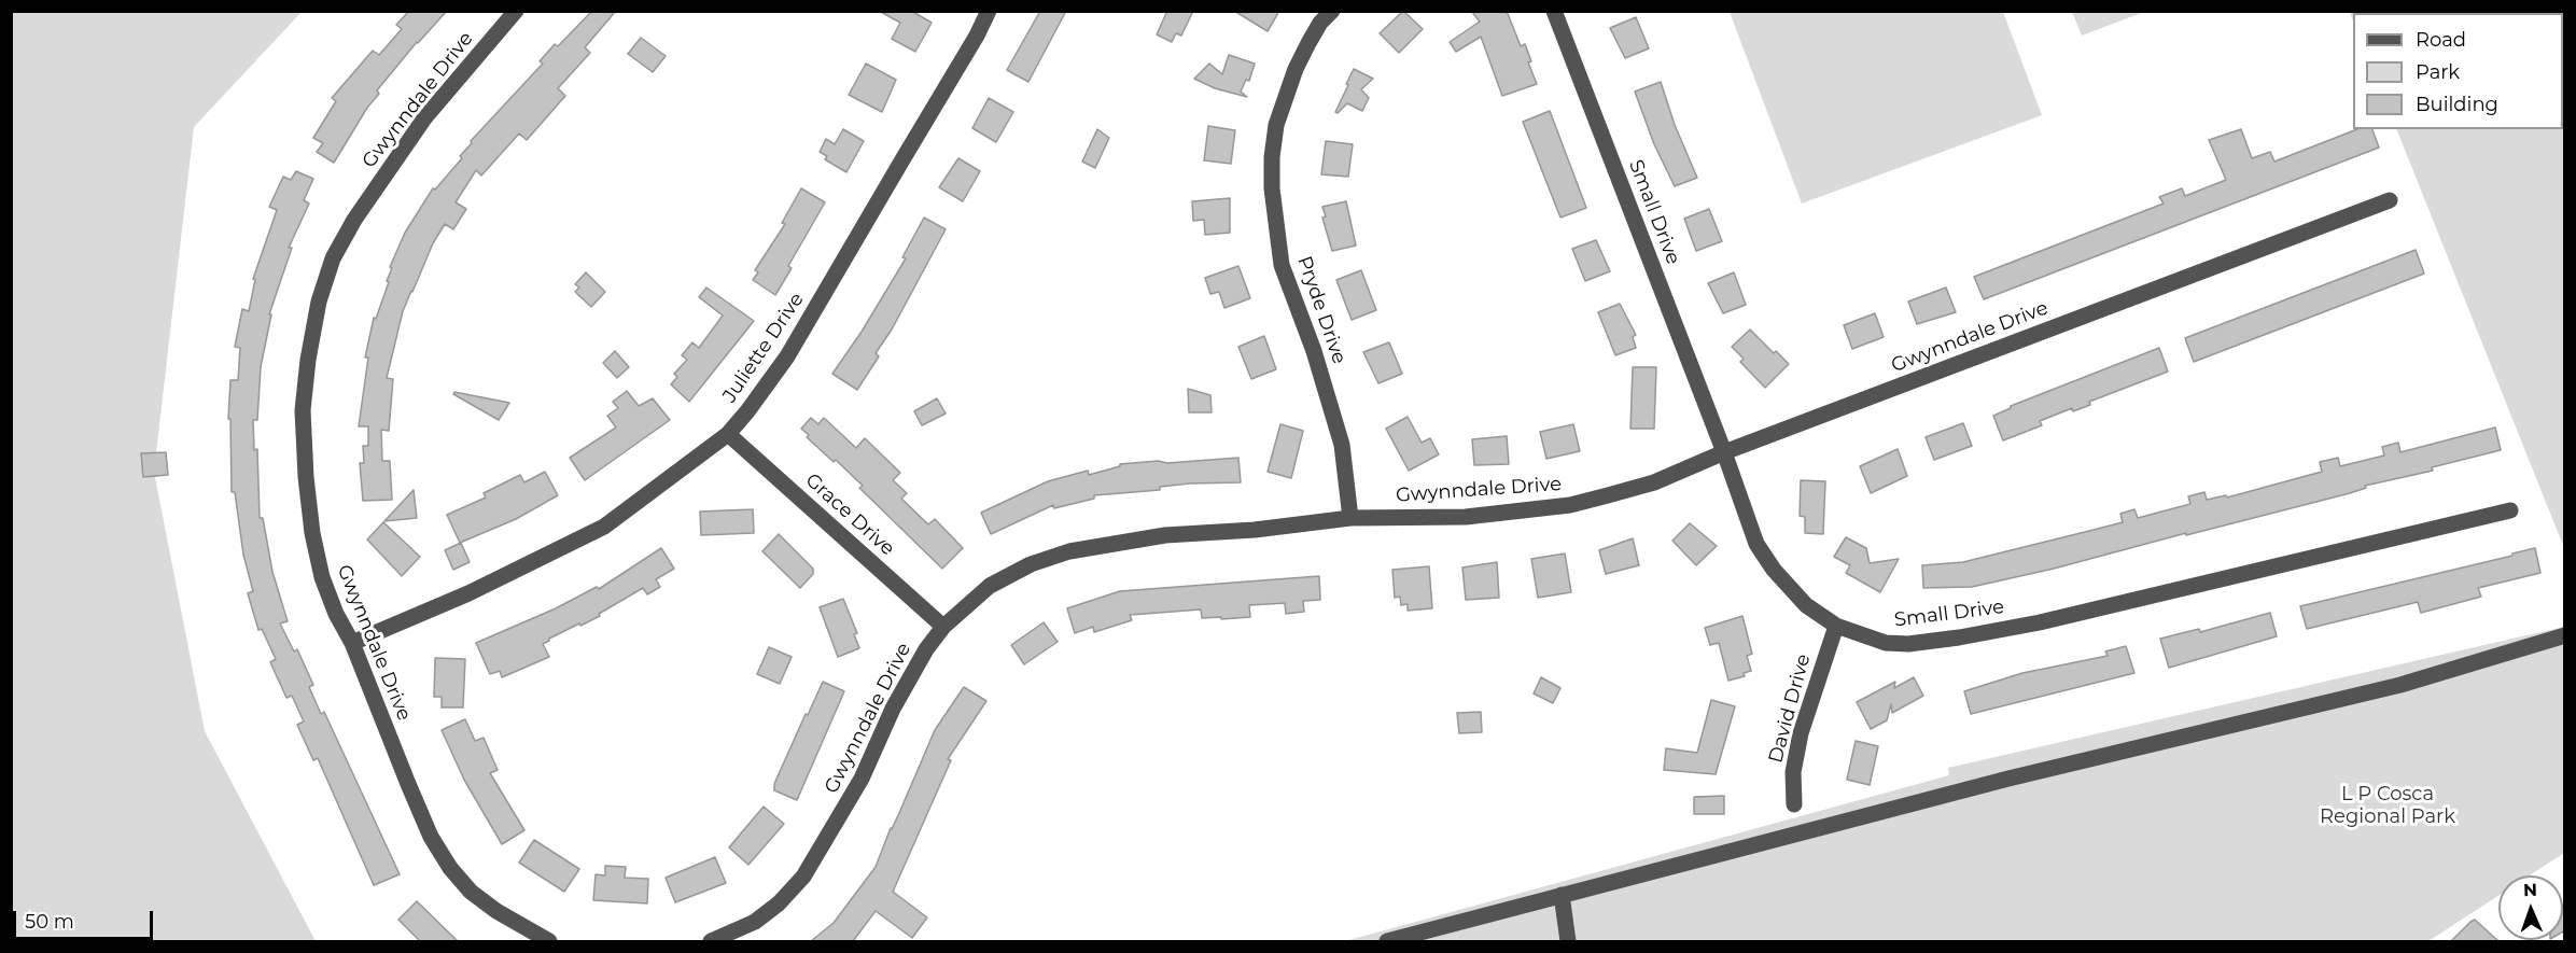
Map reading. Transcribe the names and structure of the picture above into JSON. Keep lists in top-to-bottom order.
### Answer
{
  "streets": {
    "street": [
      "Gwynndale Drive",
      "Small Drive",
      "Pryde Drive",
      "Juliette Drive",
      "Grace Drive",
      "David Drive"
    ]
  },
  "crossings": [
    ["Gwynndale Drive", "Small Drive"],
    ["Gwynndale Drive", "Pryde Drive"],
    ["Gwynndale Drive", "Juliette Drive"],
    ["Gwynndale Drive", "Grace Drive"],
    ["Small Drive", "David Drive"],
    ["Juliette Drive", "Grace Drive"]
  ],
  "parks": ["L P Cosca Regional Park"],
  "legend": ["Road", "Park", "Building"],
  "scale_bar": "50 m",
  "north": "top"
}
